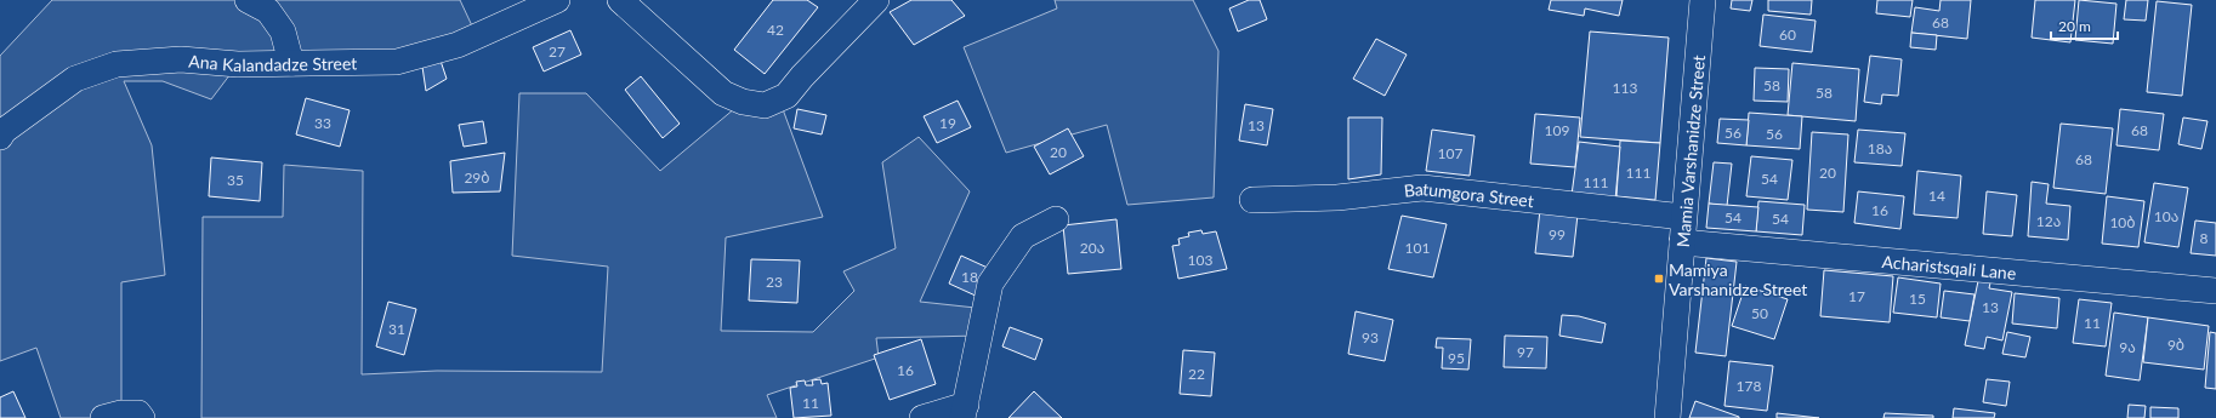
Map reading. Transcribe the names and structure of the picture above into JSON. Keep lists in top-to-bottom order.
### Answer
{
  "streets": {
    "street": [
      "Ana Kalandadze Street",
      "Mamia Varshanidze Street",
      "Batumgora Street",
      "Acharistsqali Lane"
    ]
  },
  "crossings": [
    ["Mamia Varshanidze Street", "Batumgora Street"],
    ["Mamia Varshanidze Street", "Acharistsqali Lane"]
  ],
  "places": {
    "transit": ["Mamiya Varshanidze Street"]
  },
  "house_numbers": [
    "68",
    "42",
    "60",
    "27",
    "58",
    "113",
    "58",
    "33",
    "19",
    "13",
    "109",
    "68",
    "56",
    "56",
    "18ა",
    "20",
    "107",
    "68",
    "111",
    "20",
    "29ბ",
    "54",
    "35",
    "111",
    "14",
    "16",
    "10ა",
    "54",
    "54",
    "12ა",
    "10ბ",
    "99",
    "8",
    "20ა",
    "101",
    "103",
    "18",
    "23",
    "17",
    "15",
    "13",
    "50",
    "11",
    "31",
    "93",
    "9ბ",
    "9ა",
    "97",
    "95",
    "16",
    "22",
    "178",
    "11"
  ],
  "scale_bar": "20 m"
}
